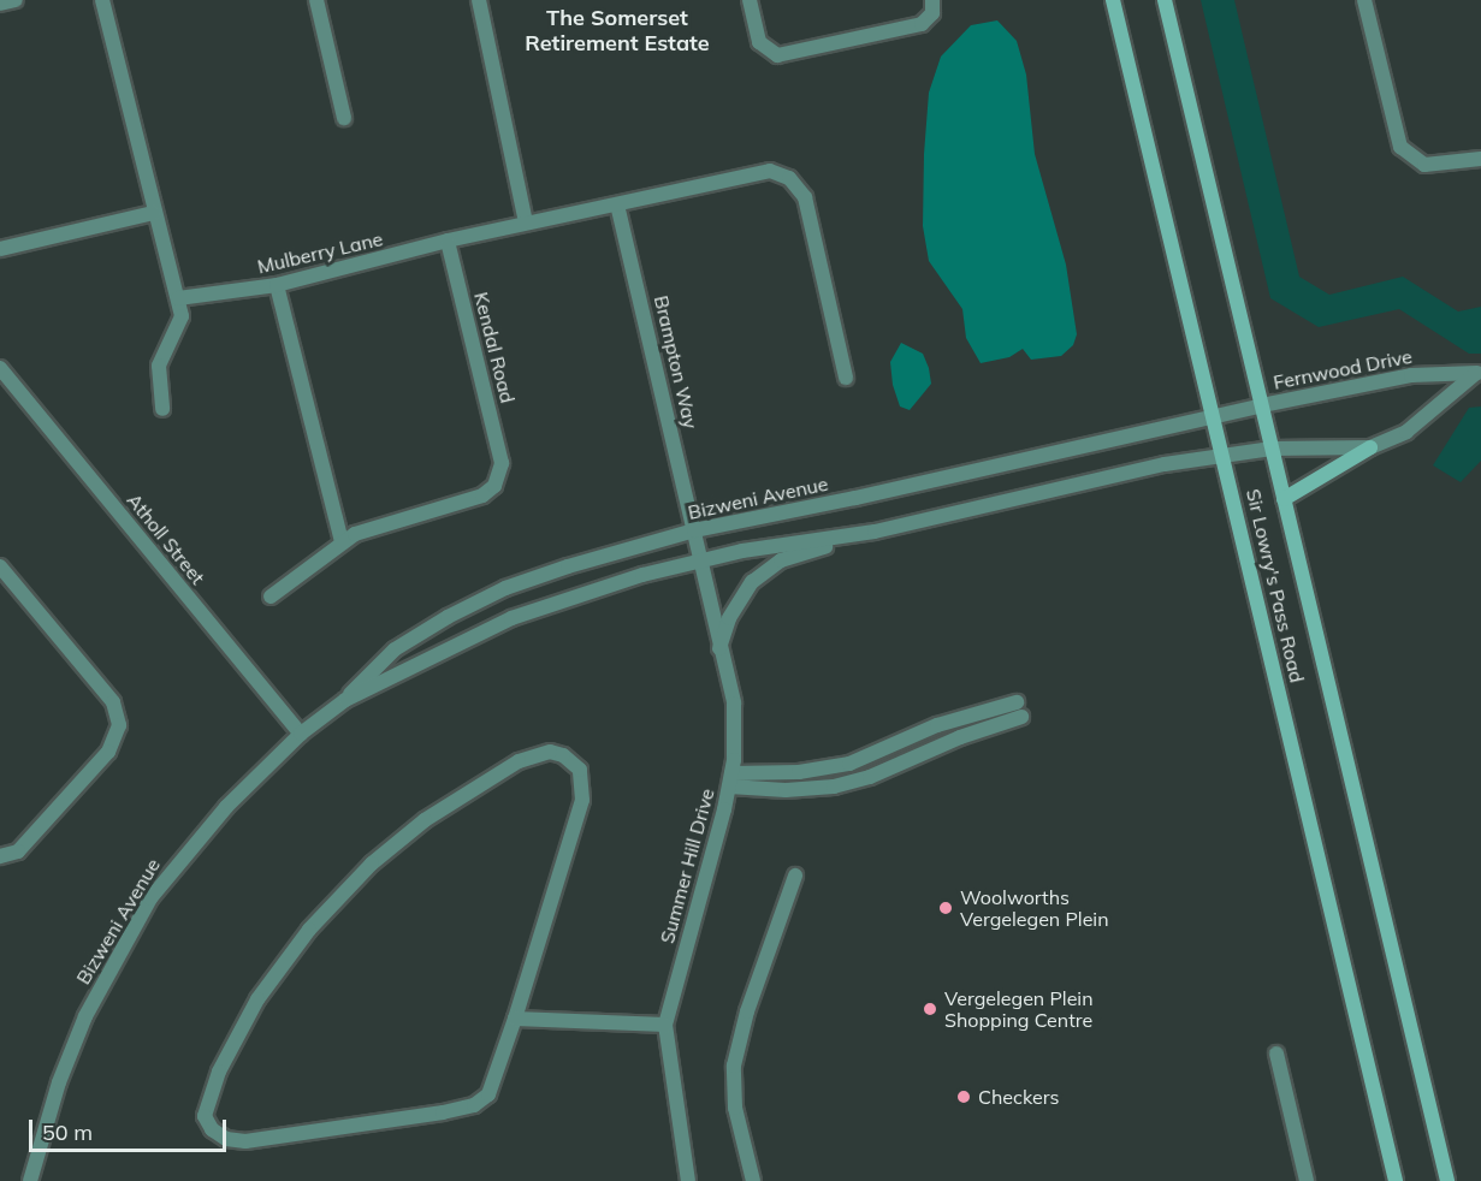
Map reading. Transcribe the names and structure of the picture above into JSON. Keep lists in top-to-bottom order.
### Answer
{
  "streets": {
    "main road": ["Sir Lowry's Pass Road"],
    "street": [
      "Mulberry Lane",
      "Kendal Road",
      "Brampton Way",
      "Fernwood Drive",
      "Bizweni Avenue",
      "Atholl Street",
      "Summer Hill Drive"
    ]
  },
  "crossings": [
    ["Mulberry Lane", "Kendal Road"],
    ["Mulberry Lane", "Brampton Way"],
    ["Brampton Way", "Bizweni Avenue"],
    ["Brampton Way", "Summer Hill Drive"],
    ["Fernwood Drive", "Bizweni Avenue"],
    ["Fernwood Drive", "Sir Lowry's Pass Road"],
    ["Bizweni Avenue", "Atholl Street"],
    ["Bizweni Avenue", "Sir Lowry's Pass Road"],
    ["Bizweni Avenue", "Summer Hill Drive"]
  ],
  "districts": ["The Somerset Retirement Estate"],
  "places": ["Woolworths Vergelegen Plein", "Vergelegen Plein Shopping Centre", "Checkers"],
  "scale_bar": "50 m"
}
